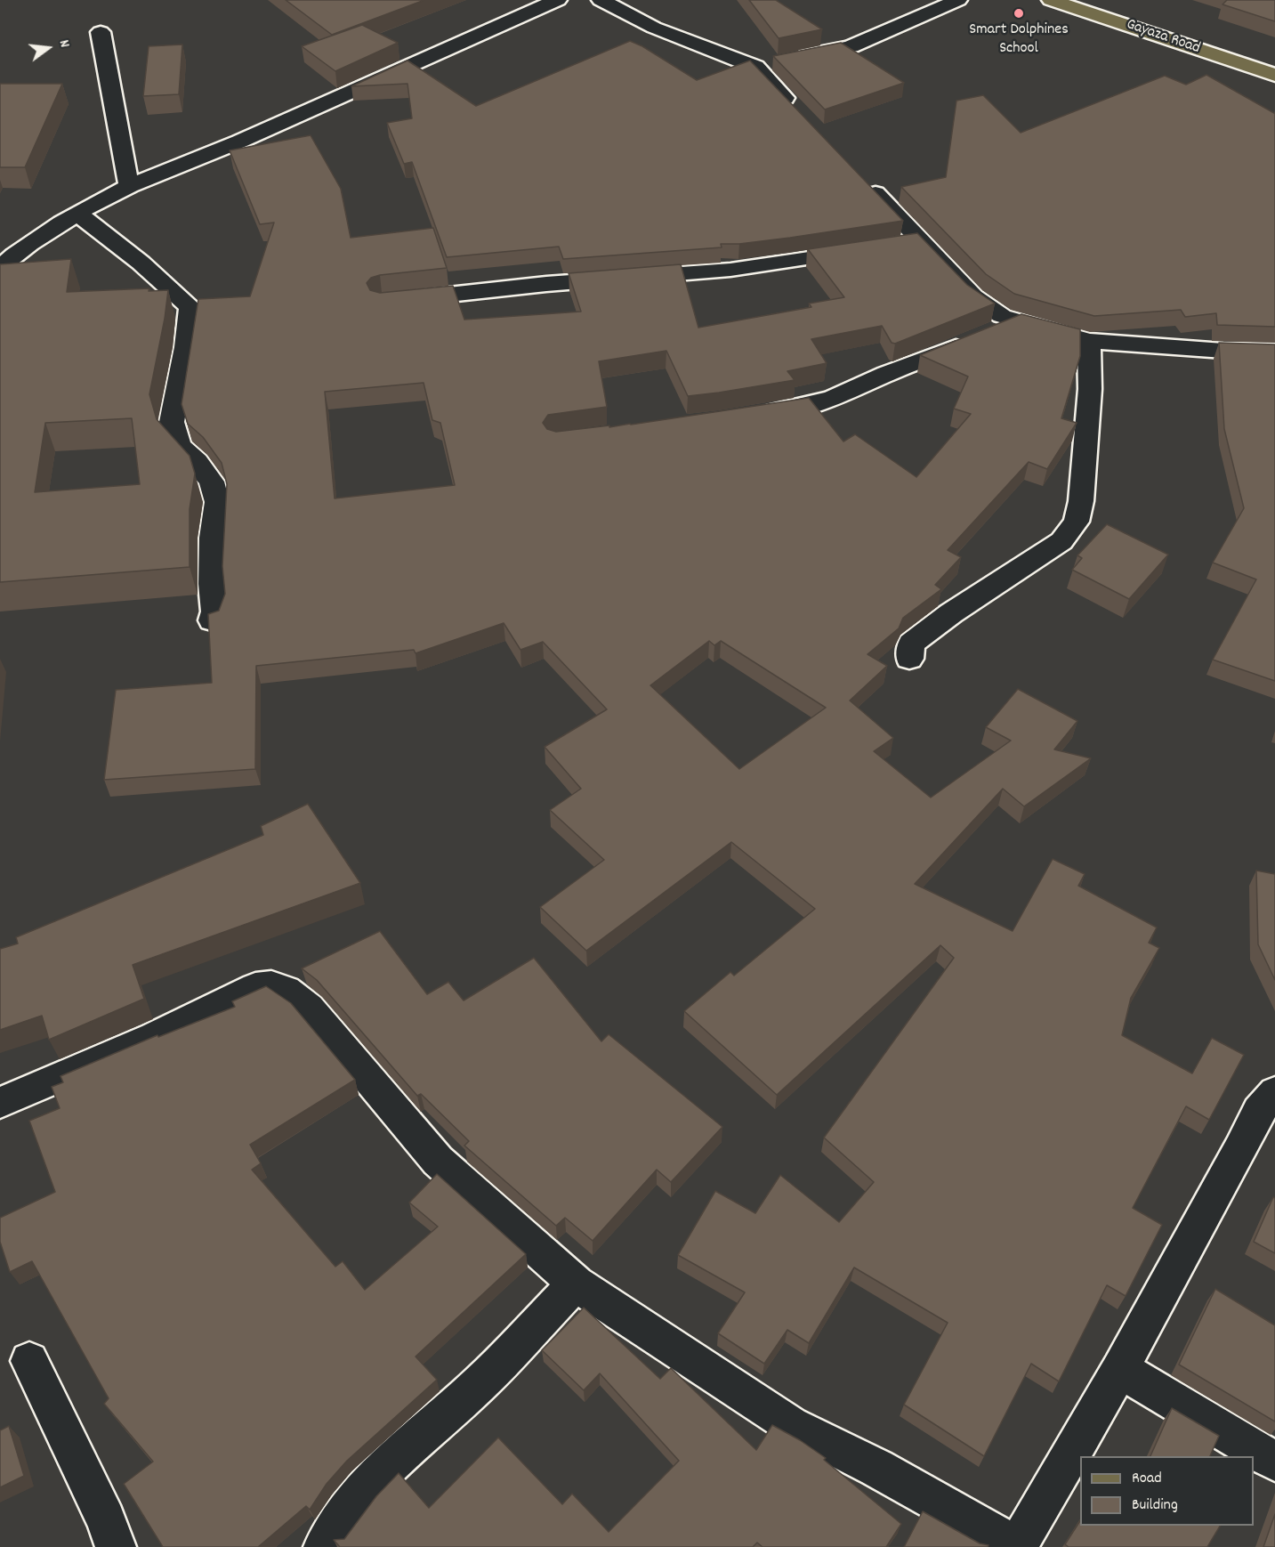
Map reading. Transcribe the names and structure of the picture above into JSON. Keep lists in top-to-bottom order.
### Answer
{
  "streets": {
    "main road": ["Gayaza Road"]
  },
  "places": ["Smart Dolphines School"],
  "legend": ["Road", "Building"],
  "north": "right"
}
